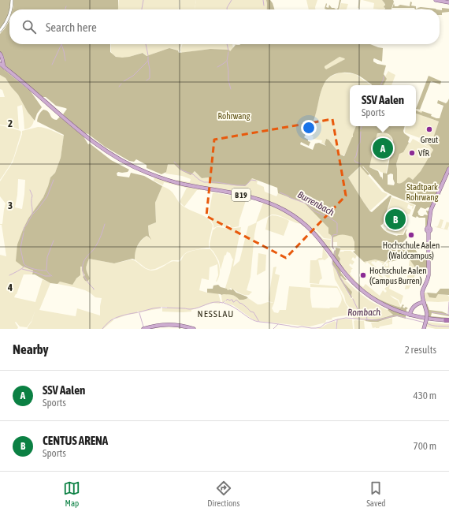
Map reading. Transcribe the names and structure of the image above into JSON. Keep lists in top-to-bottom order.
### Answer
{
  "streets": {
    "main road": ["B 19"]
  },
  "districts": ["NESSLAU"],
  "water": ["Burrenbach", "Rombach"],
  "parks": ["Rohrwang", "Stadtpark Rohrwang"],
  "places": [
    "Greut",
    "VfR",
    "Hochschule Aalen (Waldcampus)",
    "Hochschule Aalen (Campus Burren)"
  ],
  "page": {
    "search": "Search here",
    "popup": ["SSV Aalen", "Sports"],
    "pins": ["A", "B"],
    "heading": ["Nearby", "2 results"],
    "list": [
      {
        "mark": "A",
        "name": "SSV Aalen",
        "note": "Sports",
        "value": "430 m"
      },
      {
        "mark": "B",
        "name": "CENTUS ARENA",
        "note": "Sports",
        "value": "700 m"
      }
    ],
    "nav": ["Map", "Directions", "Saved"]
  },
  "grid": {
    "rows": ["2", "3", "4"]
  }
}
